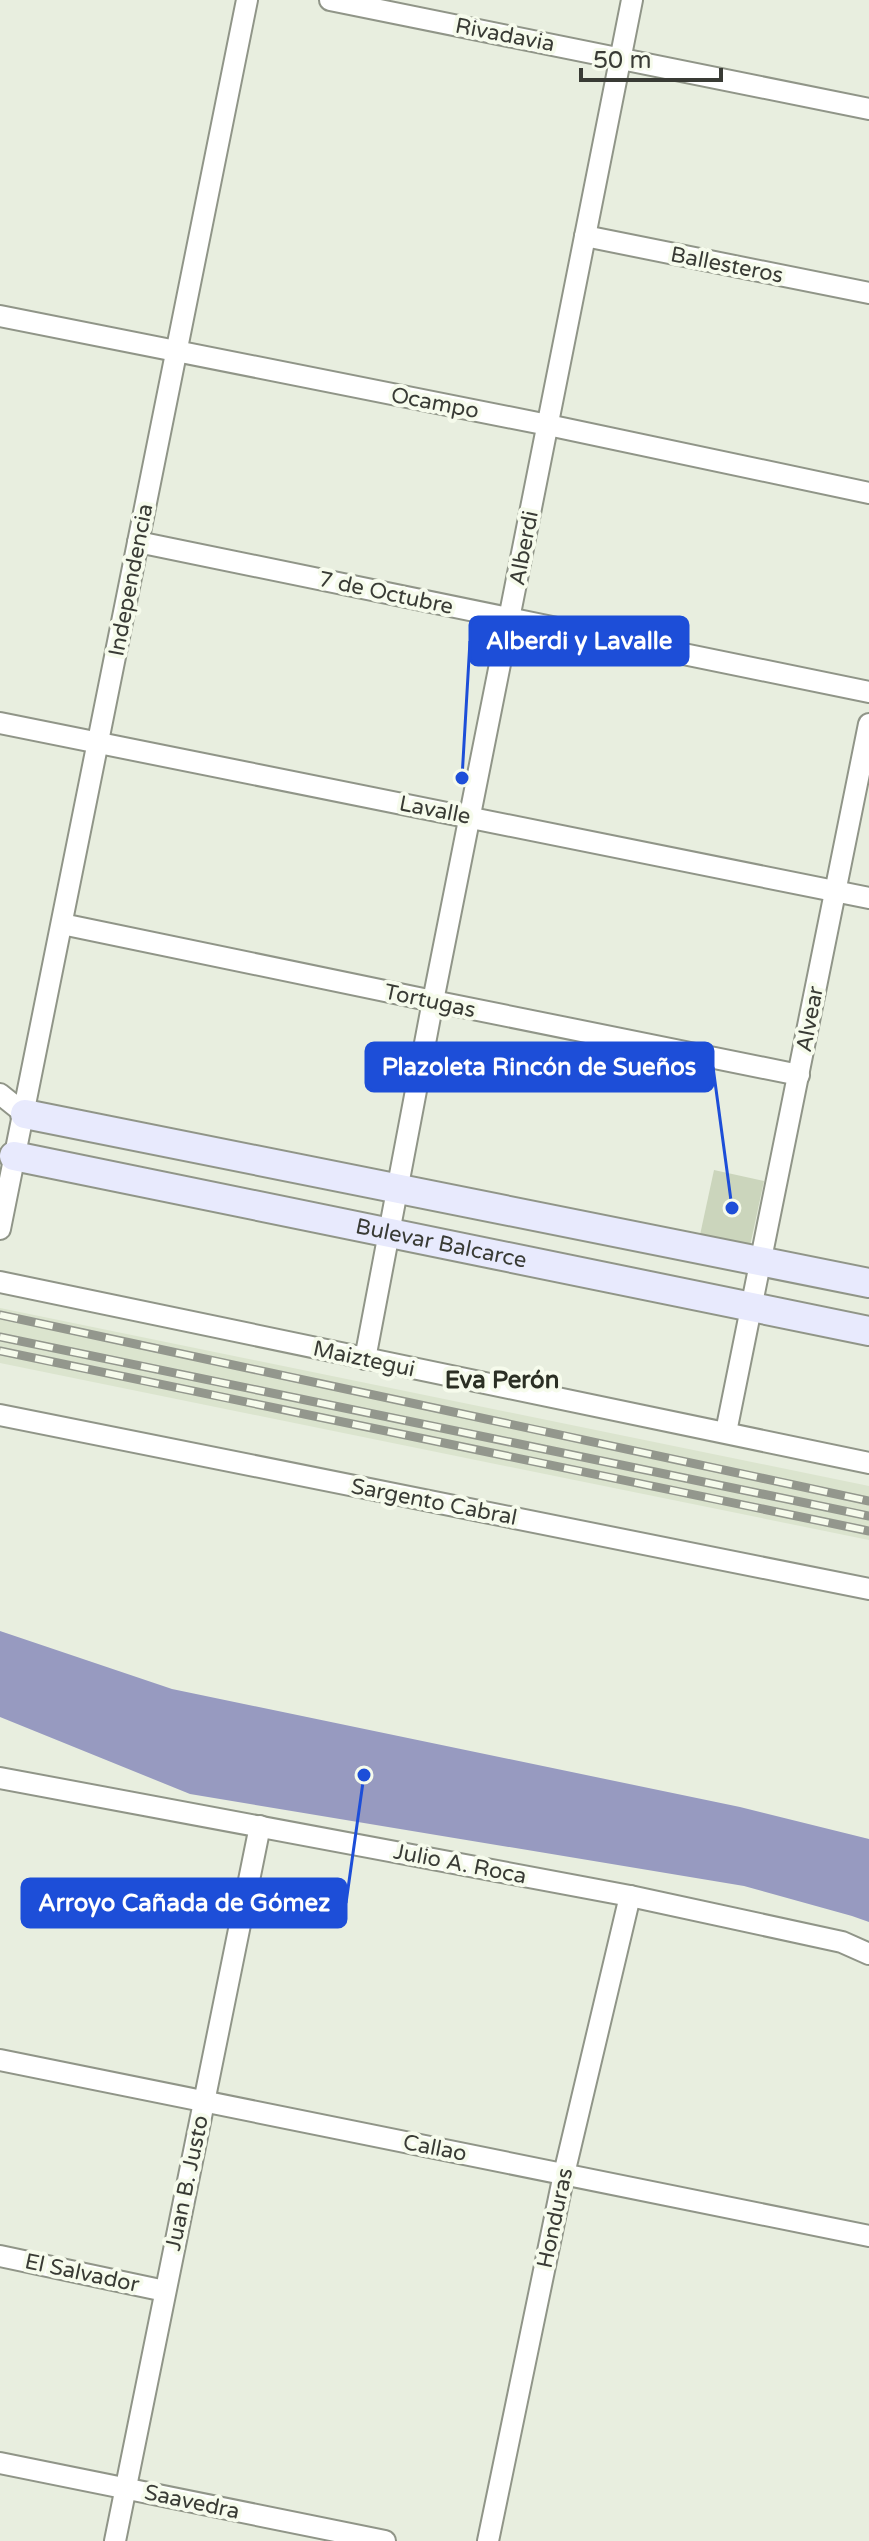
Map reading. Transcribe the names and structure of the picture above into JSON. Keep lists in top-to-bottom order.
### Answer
{
  "streets": {
    "main road": ["Bulevar Balcarce"],
    "street": [
      "Rivadavia",
      "Ballesteros",
      "Ocampo",
      "Alberdi",
      "Independencia",
      "7 de Octubre",
      "Lavalle",
      "Tortugas",
      "Alvear",
      "Maiztegui",
      "Sargento Cabral",
      "Julio A. Roca",
      "Callao",
      "Juan B. Justo",
      "Honduras",
      "El Salvador",
      "Saavedra"
    ]
  },
  "crossings": [
    ["Rivadavia", "Alberdi"],
    ["Ballesteros", "Alberdi"],
    ["Ocampo", "Alberdi"],
    ["Ocampo", "Independencia"],
    ["Alberdi", "7 de Octubre"],
    ["Alberdi", "Lavalle"],
    ["Alberdi", "Tortugas"],
    ["Alberdi", "Bulevar Balcarce"],
    ["Alberdi", "Maiztegui"],
    ["Independencia", "7 de Octubre"],
    ["Independencia", "Lavalle"],
    ["Independencia", "Tortugas"],
    ["Independencia", "Bulevar Balcarce"],
    ["Lavalle", "Alvear"],
    ["Tortugas", "Alvear"],
    ["Alvear", "Bulevar Balcarce"],
    ["Alvear", "Maiztegui"],
    ["Julio A. Roca", "Juan B. Justo"],
    ["Julio A. Roca", "Honduras"],
    ["Callao", "Juan B. Justo"],
    ["Callao", "Honduras"],
    ["Juan B. Justo", "El Salvador"],
    ["Juan B. Justo", "Saavedra"]
  ],
  "districts": ["Eva Perón"],
  "places": ["Alberdi y Lavalle", "Plazoleta Rincón de Sueños", "Arroyo Cañada de Gómez"],
  "scale_bar": "50 m"
}
